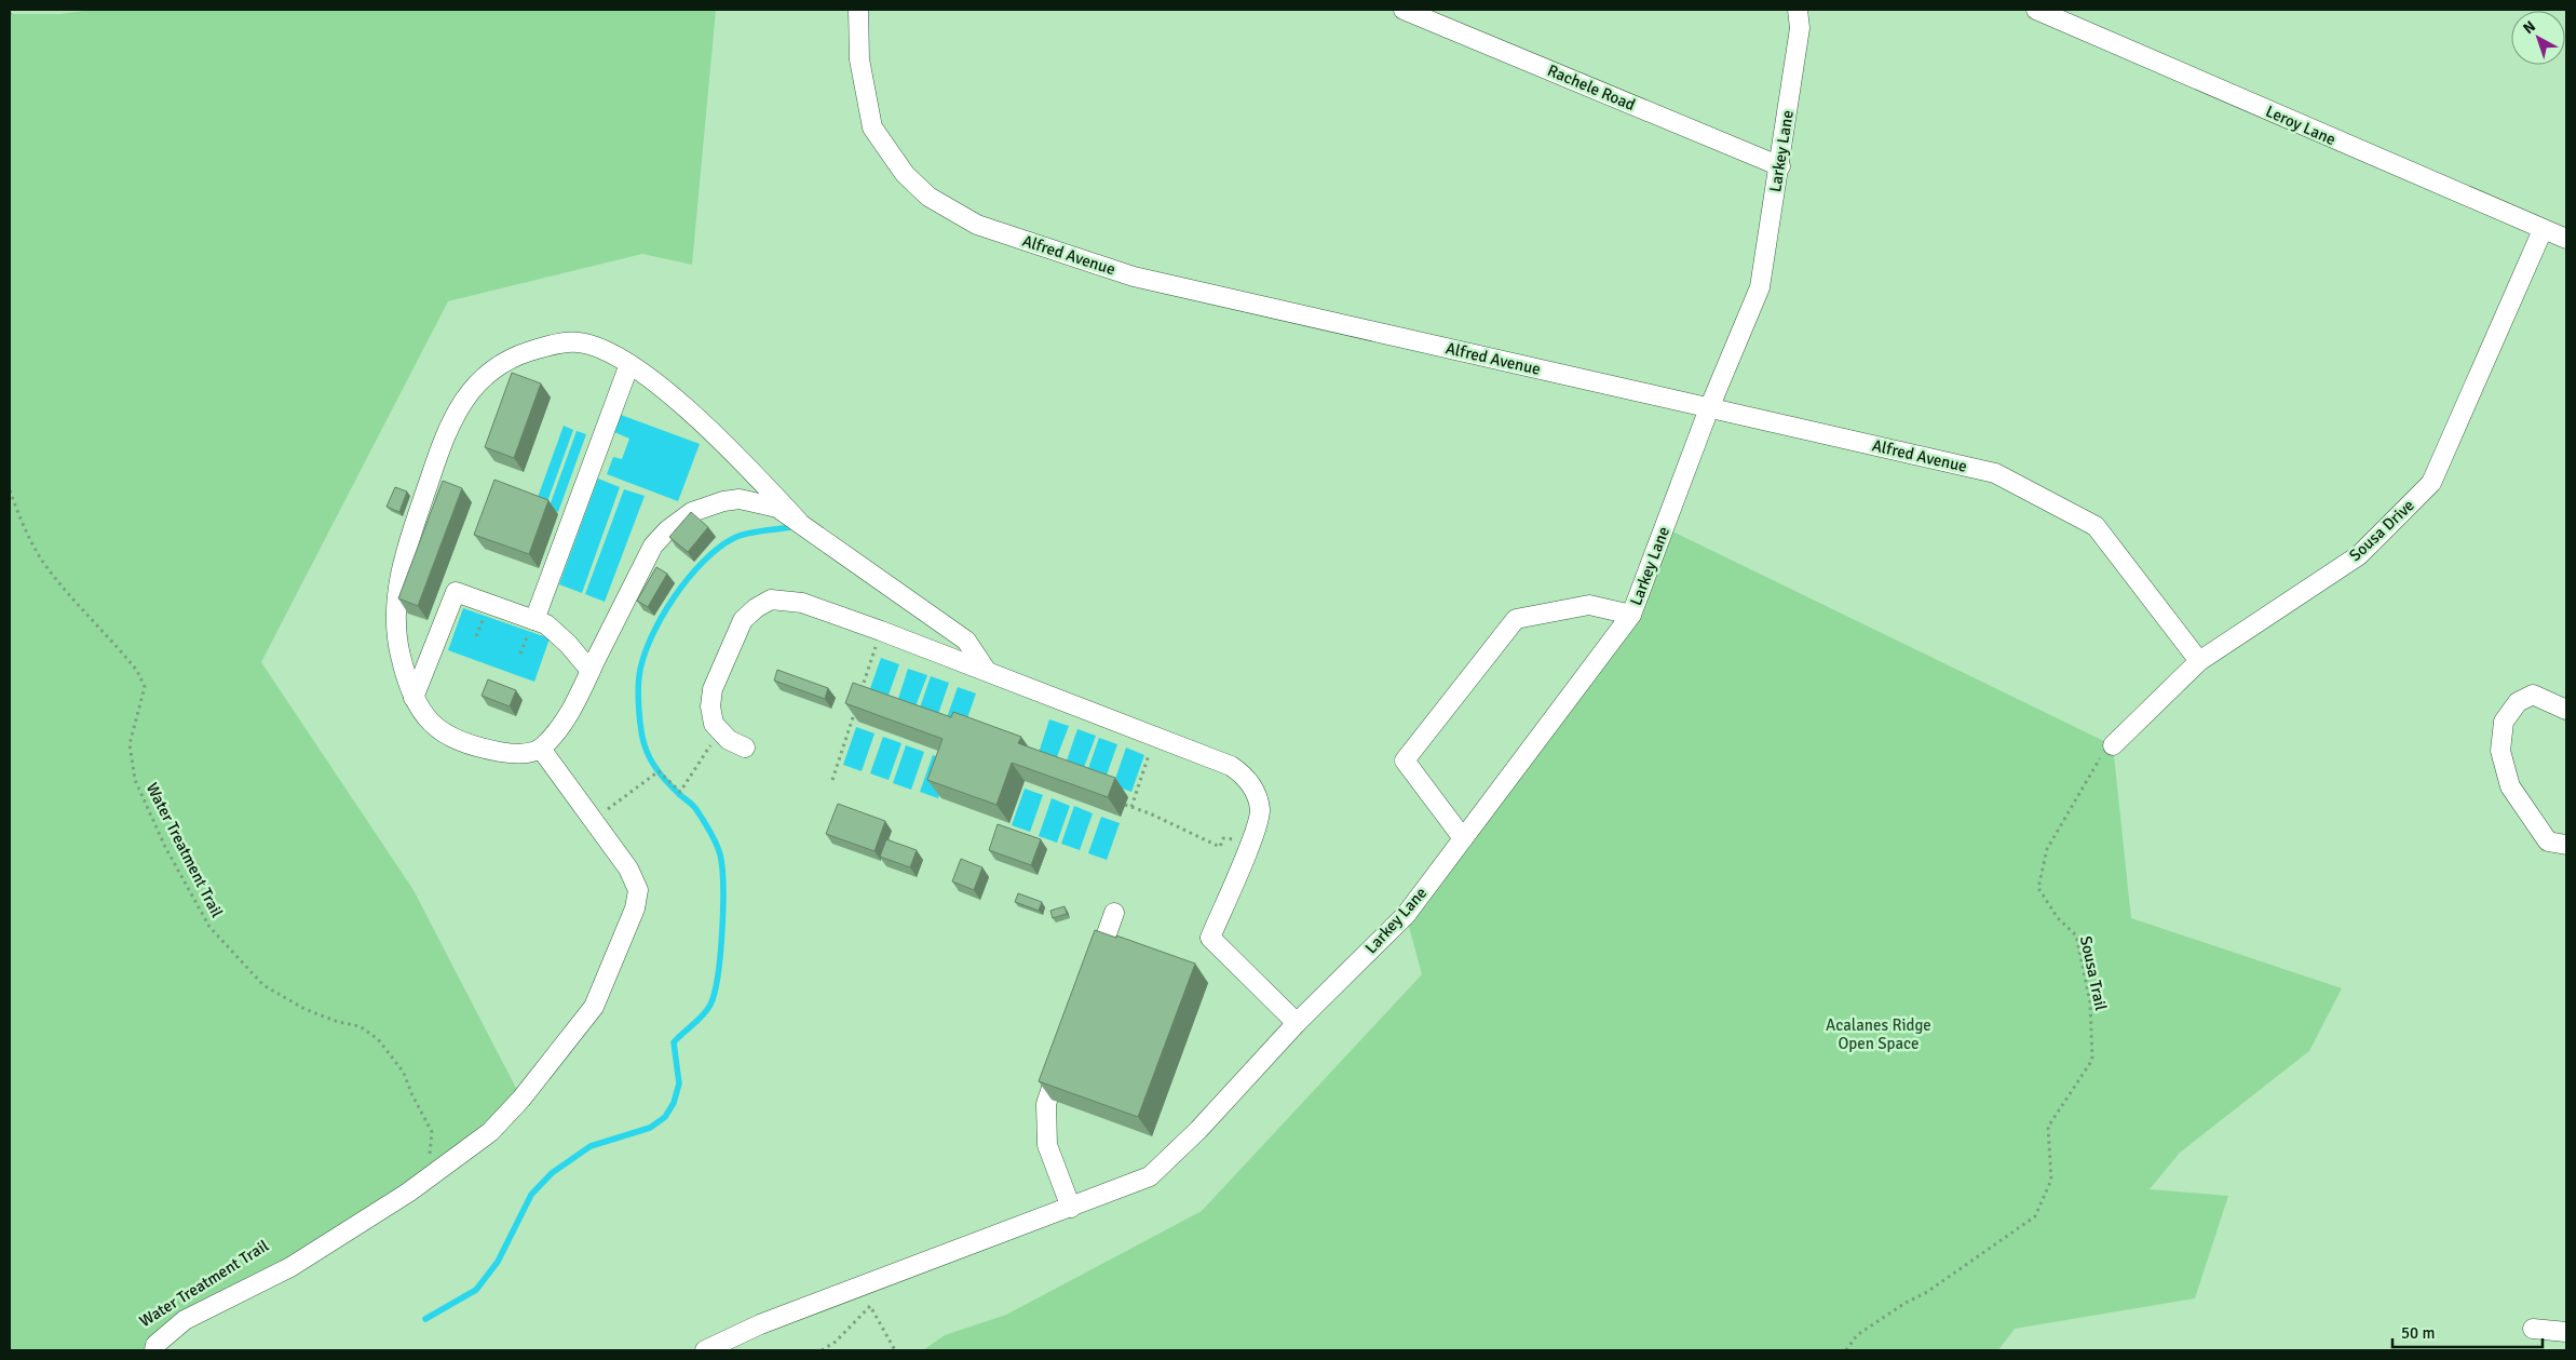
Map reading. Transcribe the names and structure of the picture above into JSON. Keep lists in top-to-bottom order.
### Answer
{
  "streets": {
    "street": [
      "Rachele Road",
      "Leroy Lane",
      "Larkey Lane",
      "Alfred Avenue",
      "Sousa Drive"
    ],
    "path": ["Water Treatment Trail", "Sousa Trail"]
  },
  "crossings": [
    ["Rachele Road", "Larkey Lane"],
    ["Leroy Lane", "Sousa Drive"],
    ["Larkey Lane", "Alfred Avenue"],
    ["Alfred Avenue", "Sousa Drive"],
    ["Sousa Drive", "Sousa Trail"]
  ],
  "parks": ["Acalanes Ridge Open Space"],
  "scale_bar": "50 m",
  "north": "top left"
}
